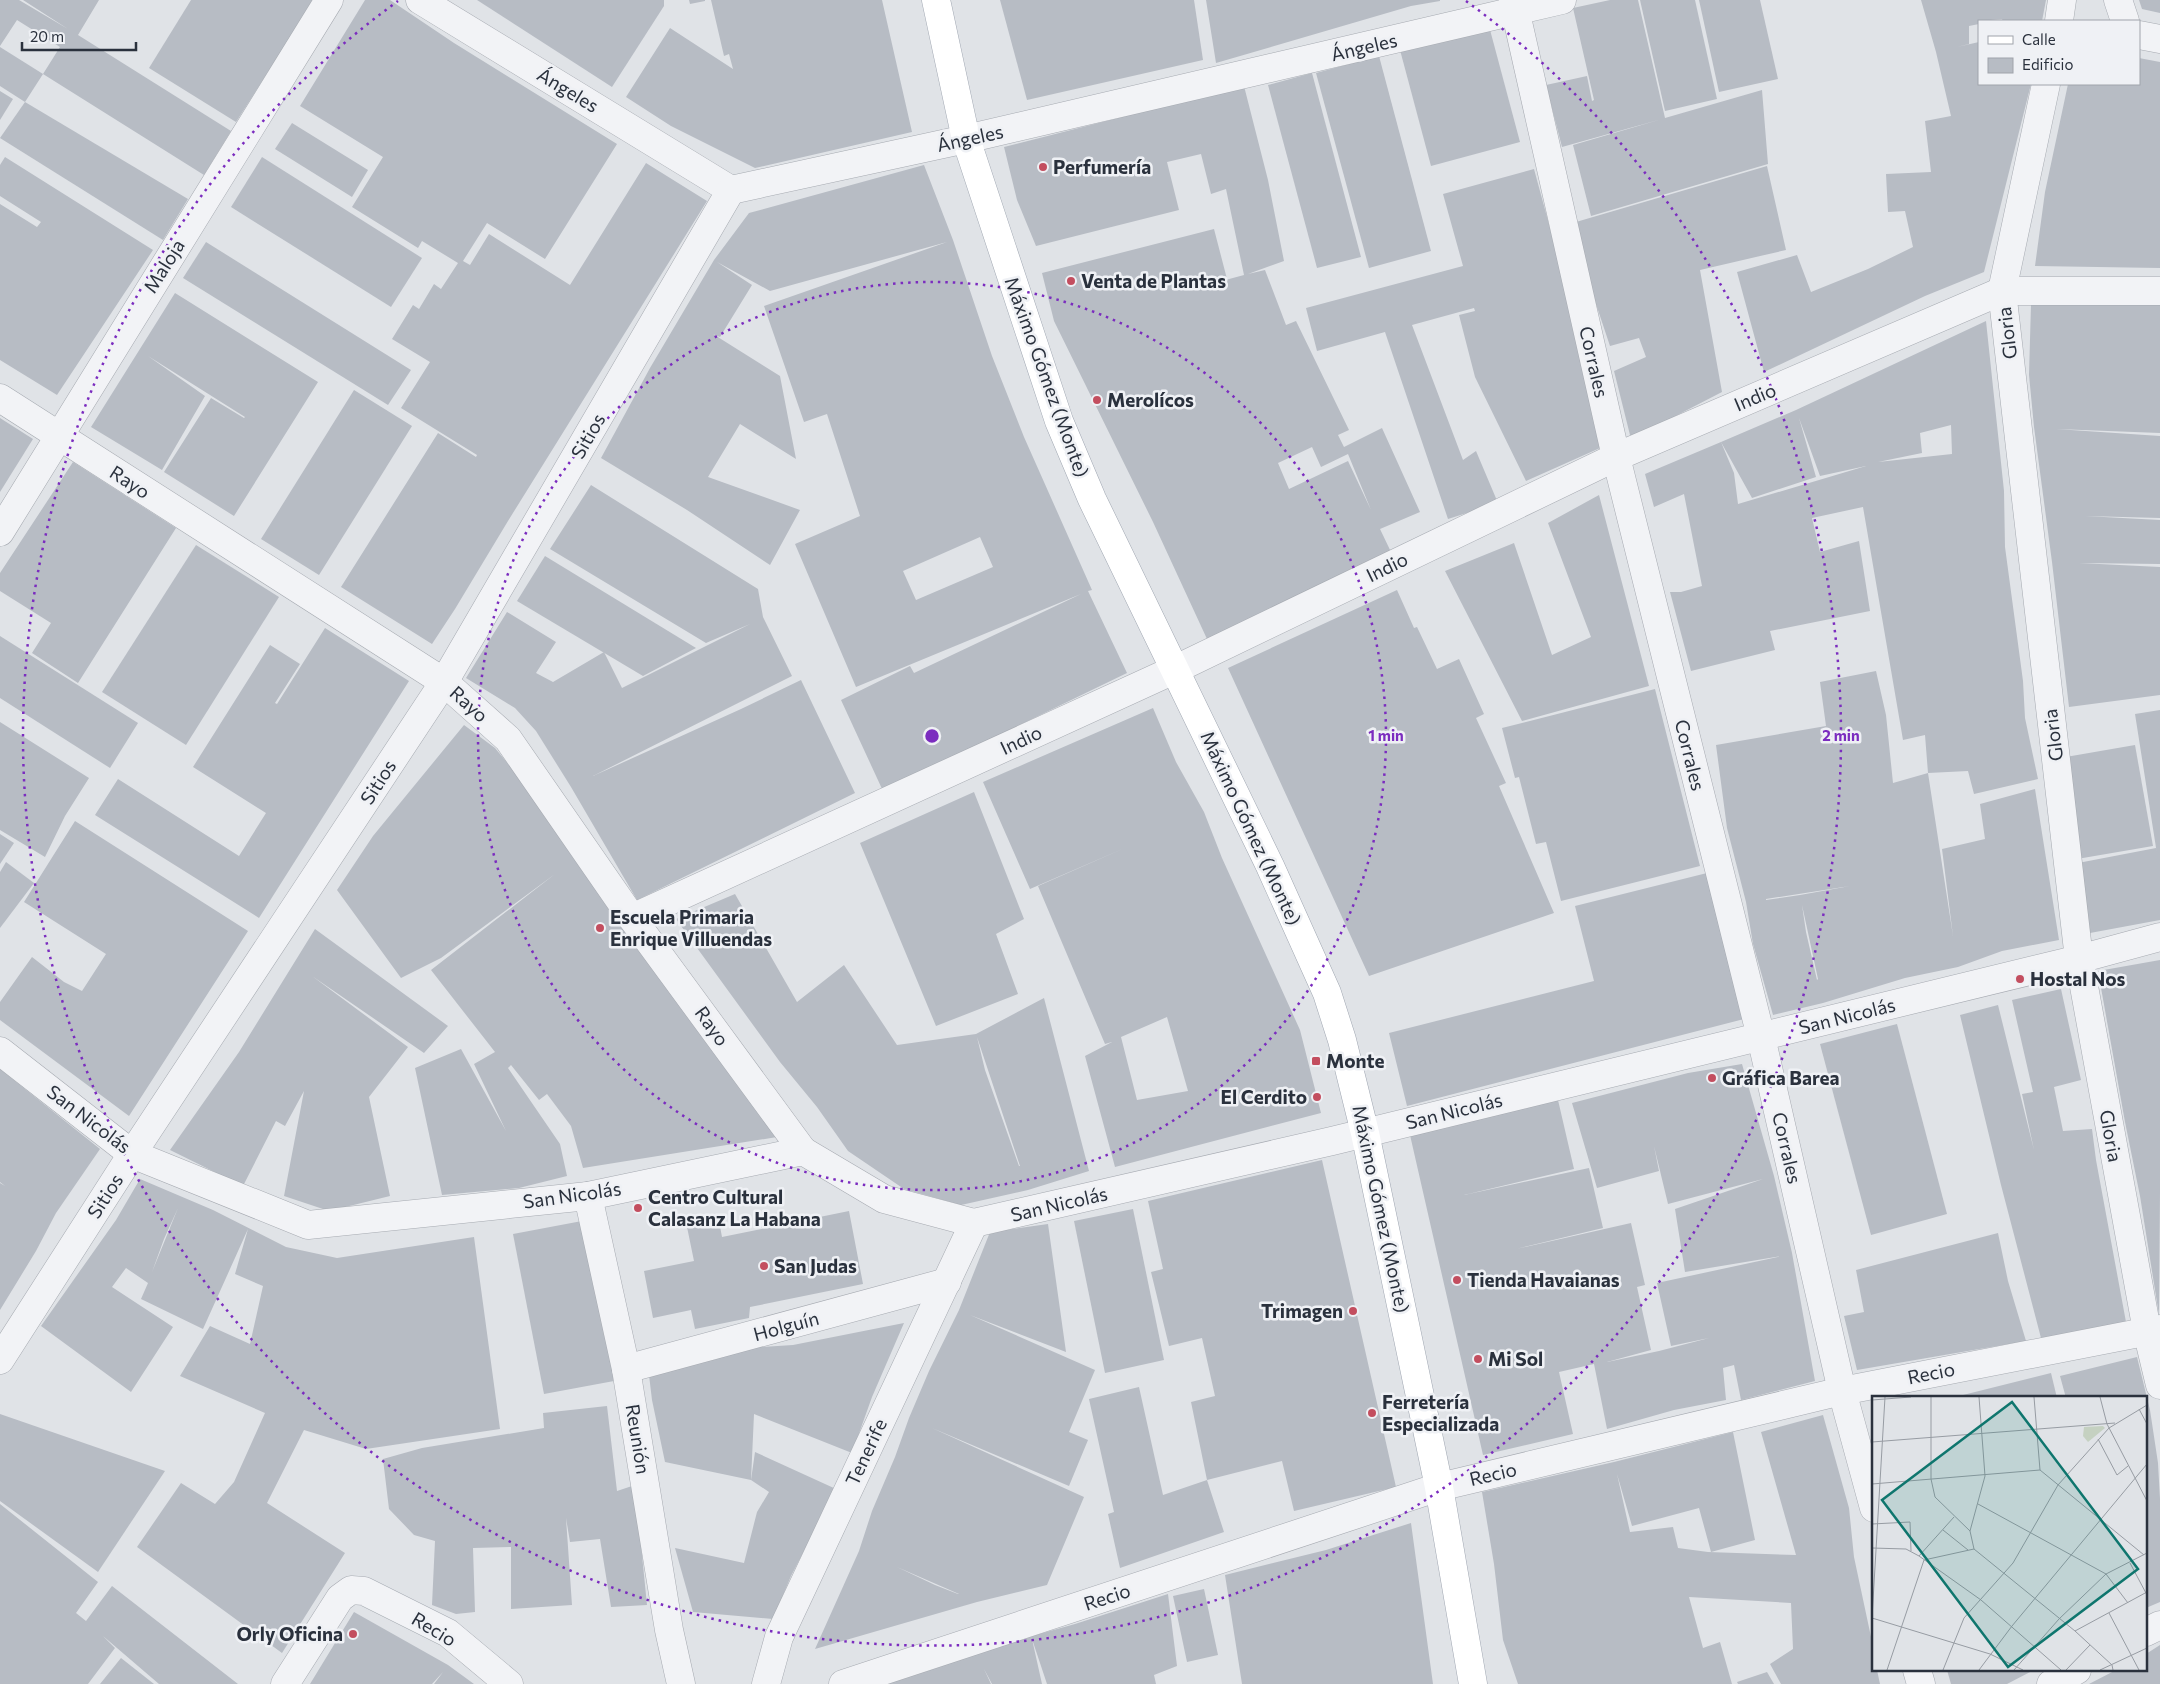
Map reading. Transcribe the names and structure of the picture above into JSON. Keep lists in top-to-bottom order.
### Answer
{
  "streets": {
    "main road": ["Máximo Gómez (Monte)"],
    "street": [
      "Ángeles",
      "Maloja",
      "Gloria",
      "Corrales",
      "Indio",
      "Sitios",
      "Rayo",
      "San Nicolás",
      "Holguín",
      "Recio",
      "Reunión",
      "Tenerife"
    ]
  },
  "crossings": [
    ["Ángeles", "Corrales"],
    ["Ángeles", "Máximo Gómez (Monte)"],
    ["Ángeles", "Sitios"],
    ["Maloja", "Rayo"],
    ["Gloria", "Indio"],
    ["Gloria", "San Nicolás"],
    ["Gloria", "Recio"],
    ["Corrales", "Indio"],
    ["Corrales", "San Nicolás"],
    ["Corrales", "Recio"],
    ["Máximo Gómez (Monte)", "Indio"],
    ["Máximo Gómez (Monte)", "San Nicolás"],
    ["Máximo Gómez (Monte)", "Recio"],
    ["Indio", "Rayo"],
    ["Sitios", "Rayo"],
    ["Sitios", "San Nicolás"],
    ["Rayo", "San Nicolás"],
    ["San Nicolás", "Reunión"],
    ["San Nicolás", "Tenerife"],
    ["Holguín", "Reunión"],
    ["Holguín", "Tenerife"]
  ],
  "places": {
    "other": [
      "Perfumería",
      "Venta de Plantas",
      "Merolícos",
      "Escuela Primaria Enrique Villuendas",
      "Hostal Nos",
      "Gráfica Barea",
      "El Cerdito",
      "Centro Cultural Calasanz La Habana",
      "San Judas",
      "Tienda Havaianas",
      "Trimagen",
      "Mi Sol",
      "Ferretería Especializada",
      "Orly Oficina"
    ],
    "transit": ["Monte"]
  },
  "legend": ["Calle", "Edificio"],
  "scale_bar": "20 m",
  "rings": ["1 min", "2 min"]
}
